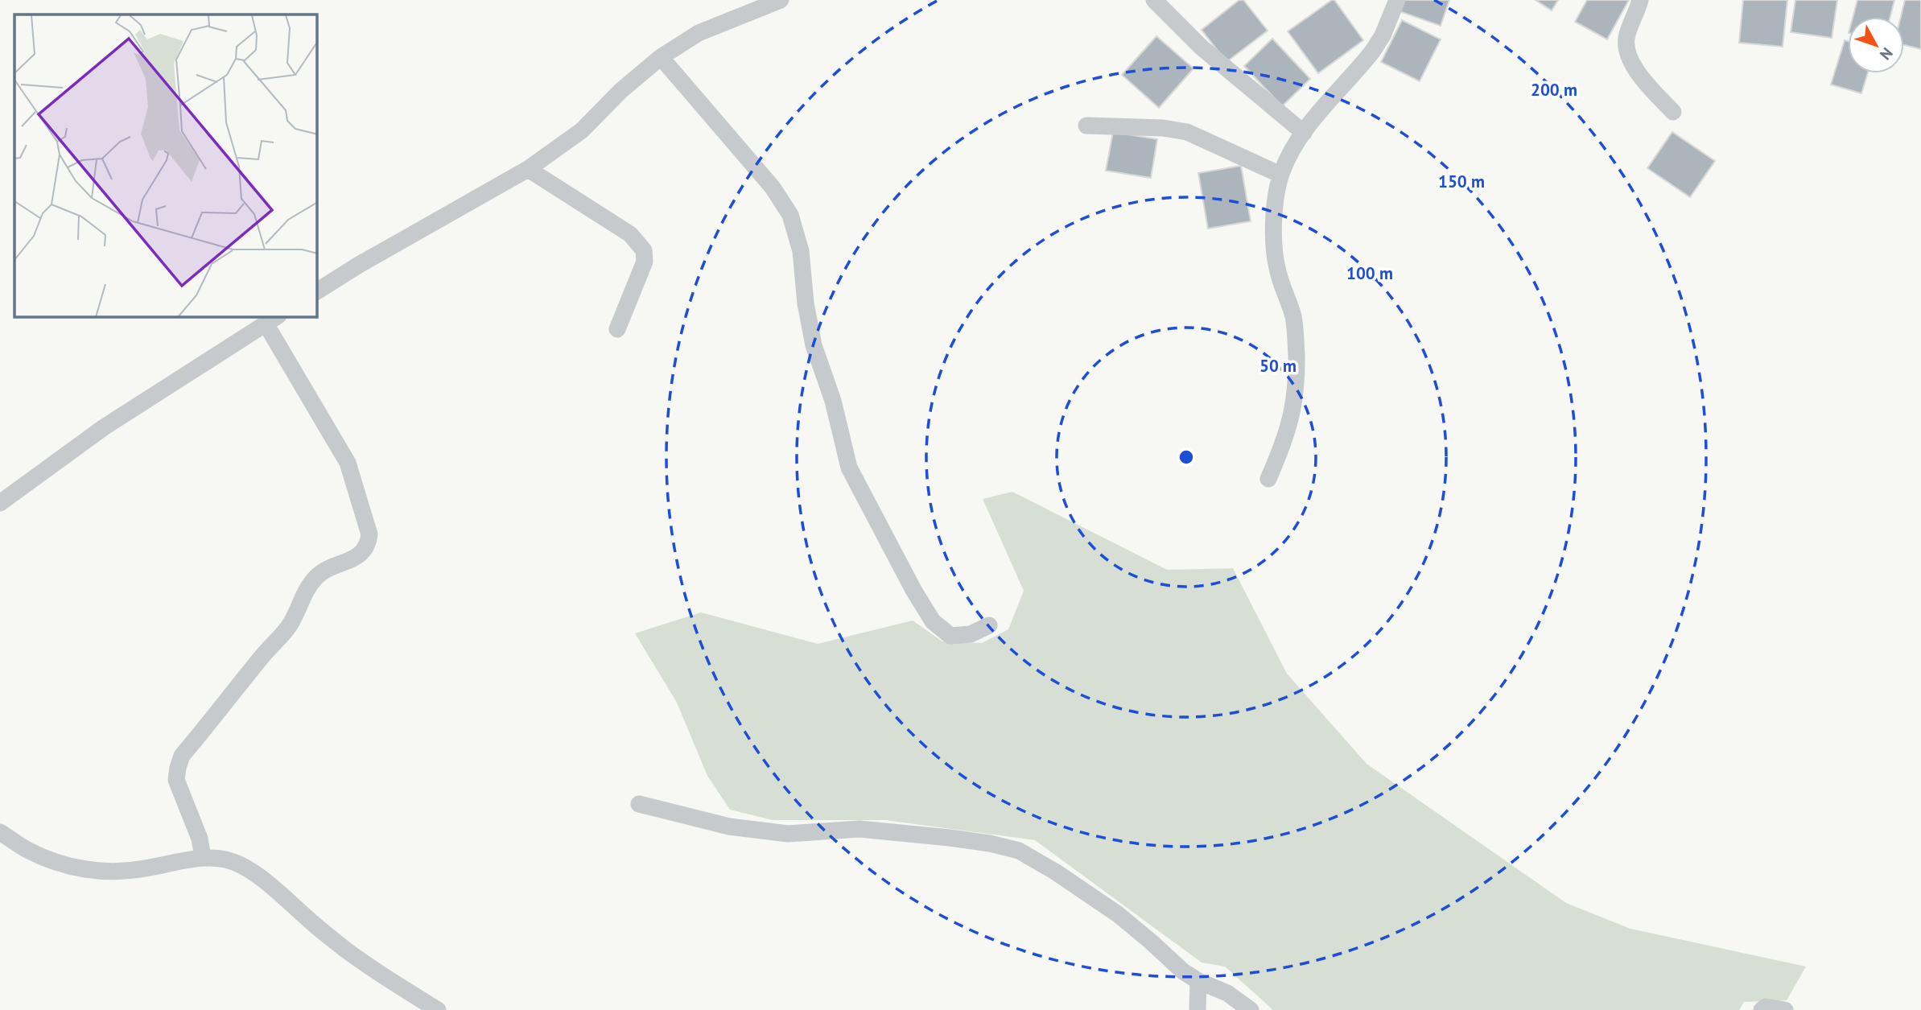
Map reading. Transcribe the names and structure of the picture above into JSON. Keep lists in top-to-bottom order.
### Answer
{
  "north": "bottom right",
  "rings": [
    "200 m",
    "150 m",
    "100 m",
    "50 m"
  ]
}
